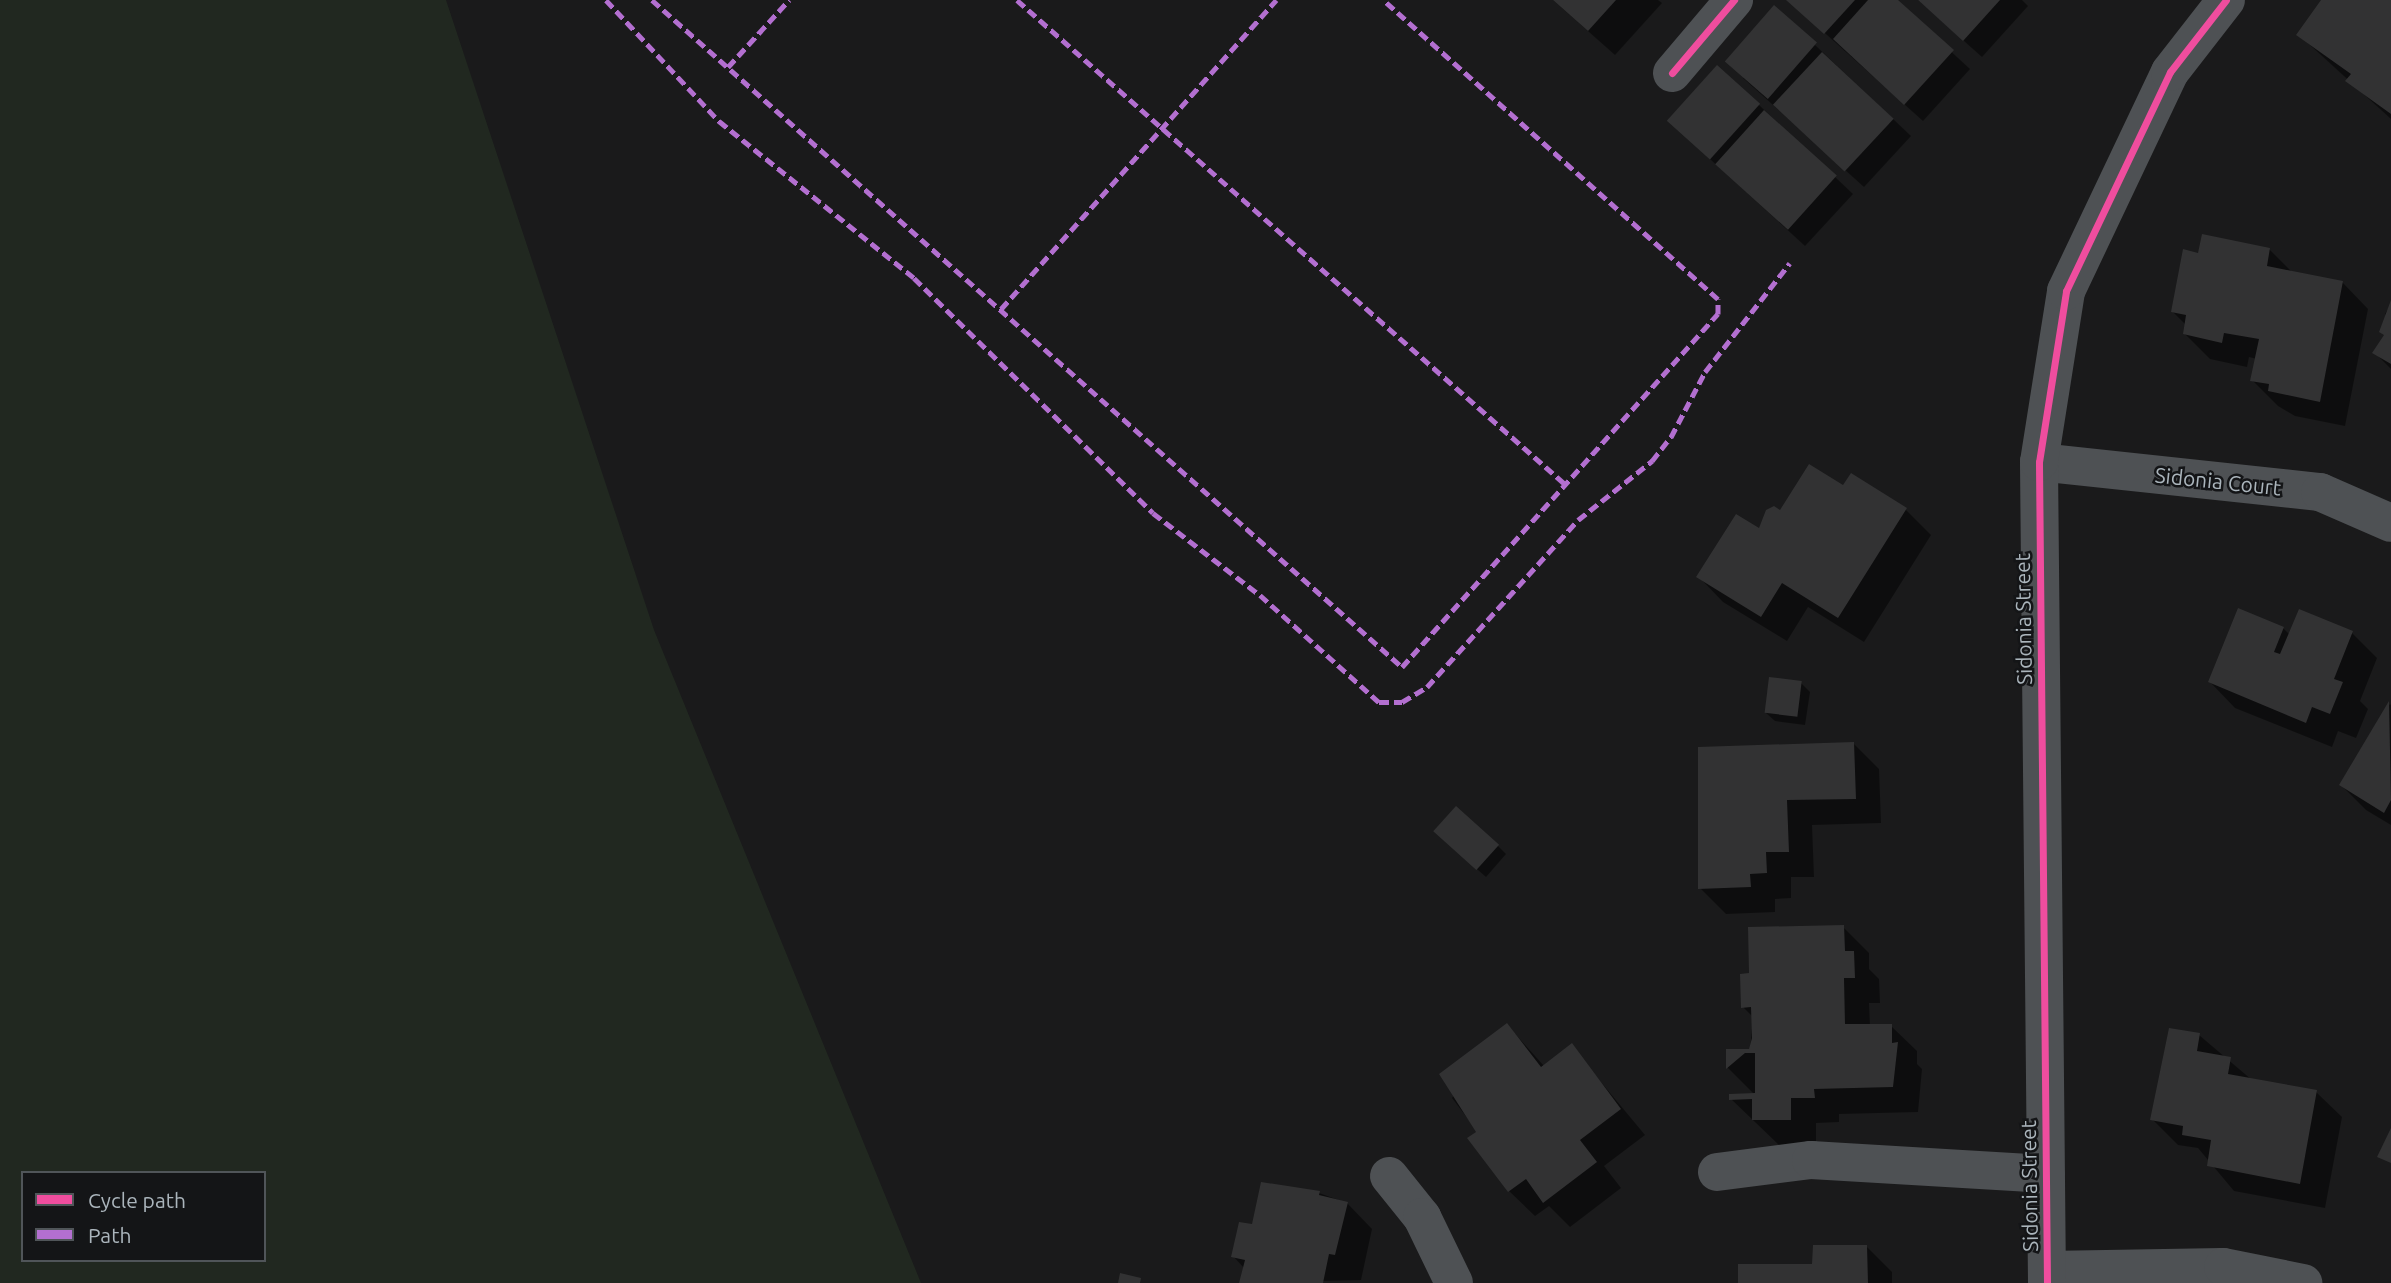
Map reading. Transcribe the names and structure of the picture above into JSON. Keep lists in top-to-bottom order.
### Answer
{
  "streets": {
    "street": ["Sidonia Court", "Sidonia Street"]
  },
  "crossings": [
    ["Sidonia Court", "Sidonia Street"]
  ],
  "legend": ["Cycle path", "Path"]
}
